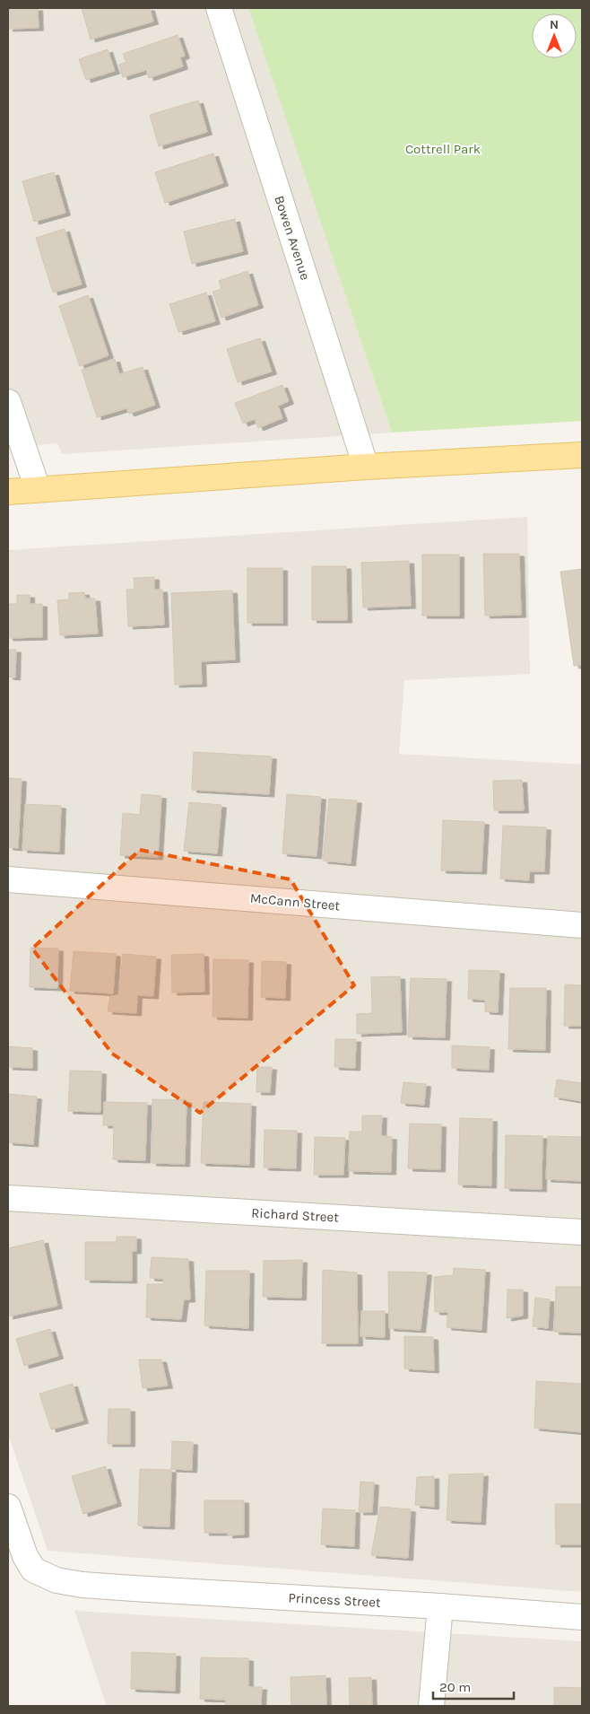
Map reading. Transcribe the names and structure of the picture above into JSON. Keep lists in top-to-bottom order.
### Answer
{
  "streets": {
    "street": [
      "Bowen Avenue",
      "McCann Street",
      "Richard Street",
      "Princess Street"
    ]
  },
  "parks": ["Cottrell Park"],
  "scale_bar": "20 m",
  "north": "top"
}
